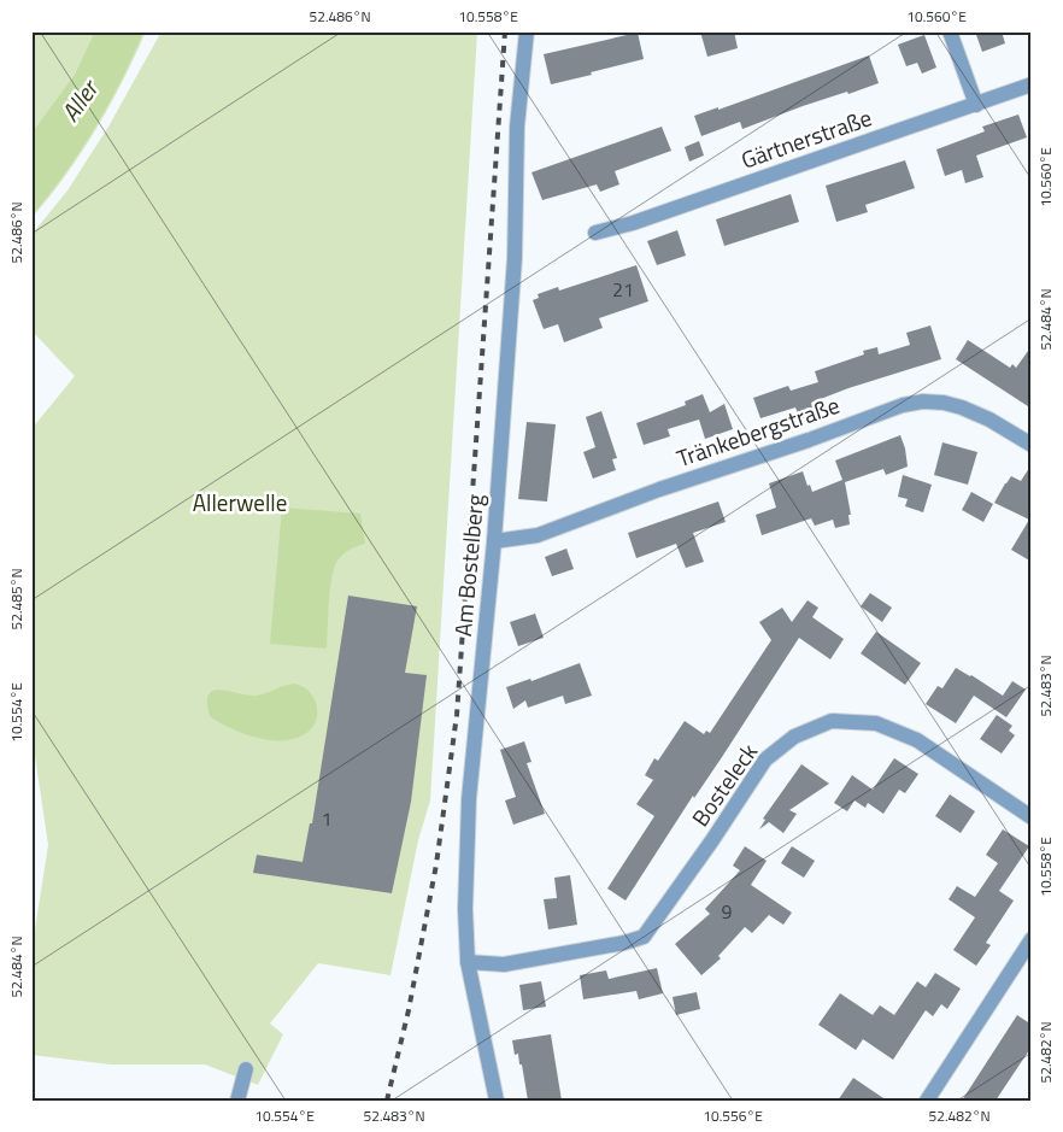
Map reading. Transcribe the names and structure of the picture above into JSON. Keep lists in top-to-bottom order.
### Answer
{
  "streets": {
    "street": [
      "Gärtnerstraße",
      "Tränkebergstraße",
      "Am Bostelberg",
      "Bosteleck"
    ]
  },
  "crossings": [
    ["Tränkebergstraße", "Am Bostelberg"],
    ["Am Bostelberg", "Bosteleck"]
  ],
  "water": ["Aller"],
  "parks": ["Allerwelle"],
  "house_numbers": ["21", "1", "9"],
  "coordinates": [
    "52.486°N",
    "10.558°E",
    "10.560°E",
    "52.484°N",
    "52.485°N",
    "52.483°N",
    "10.554°E",
    "52.482°N",
    "10.556°E"
  ]
}
